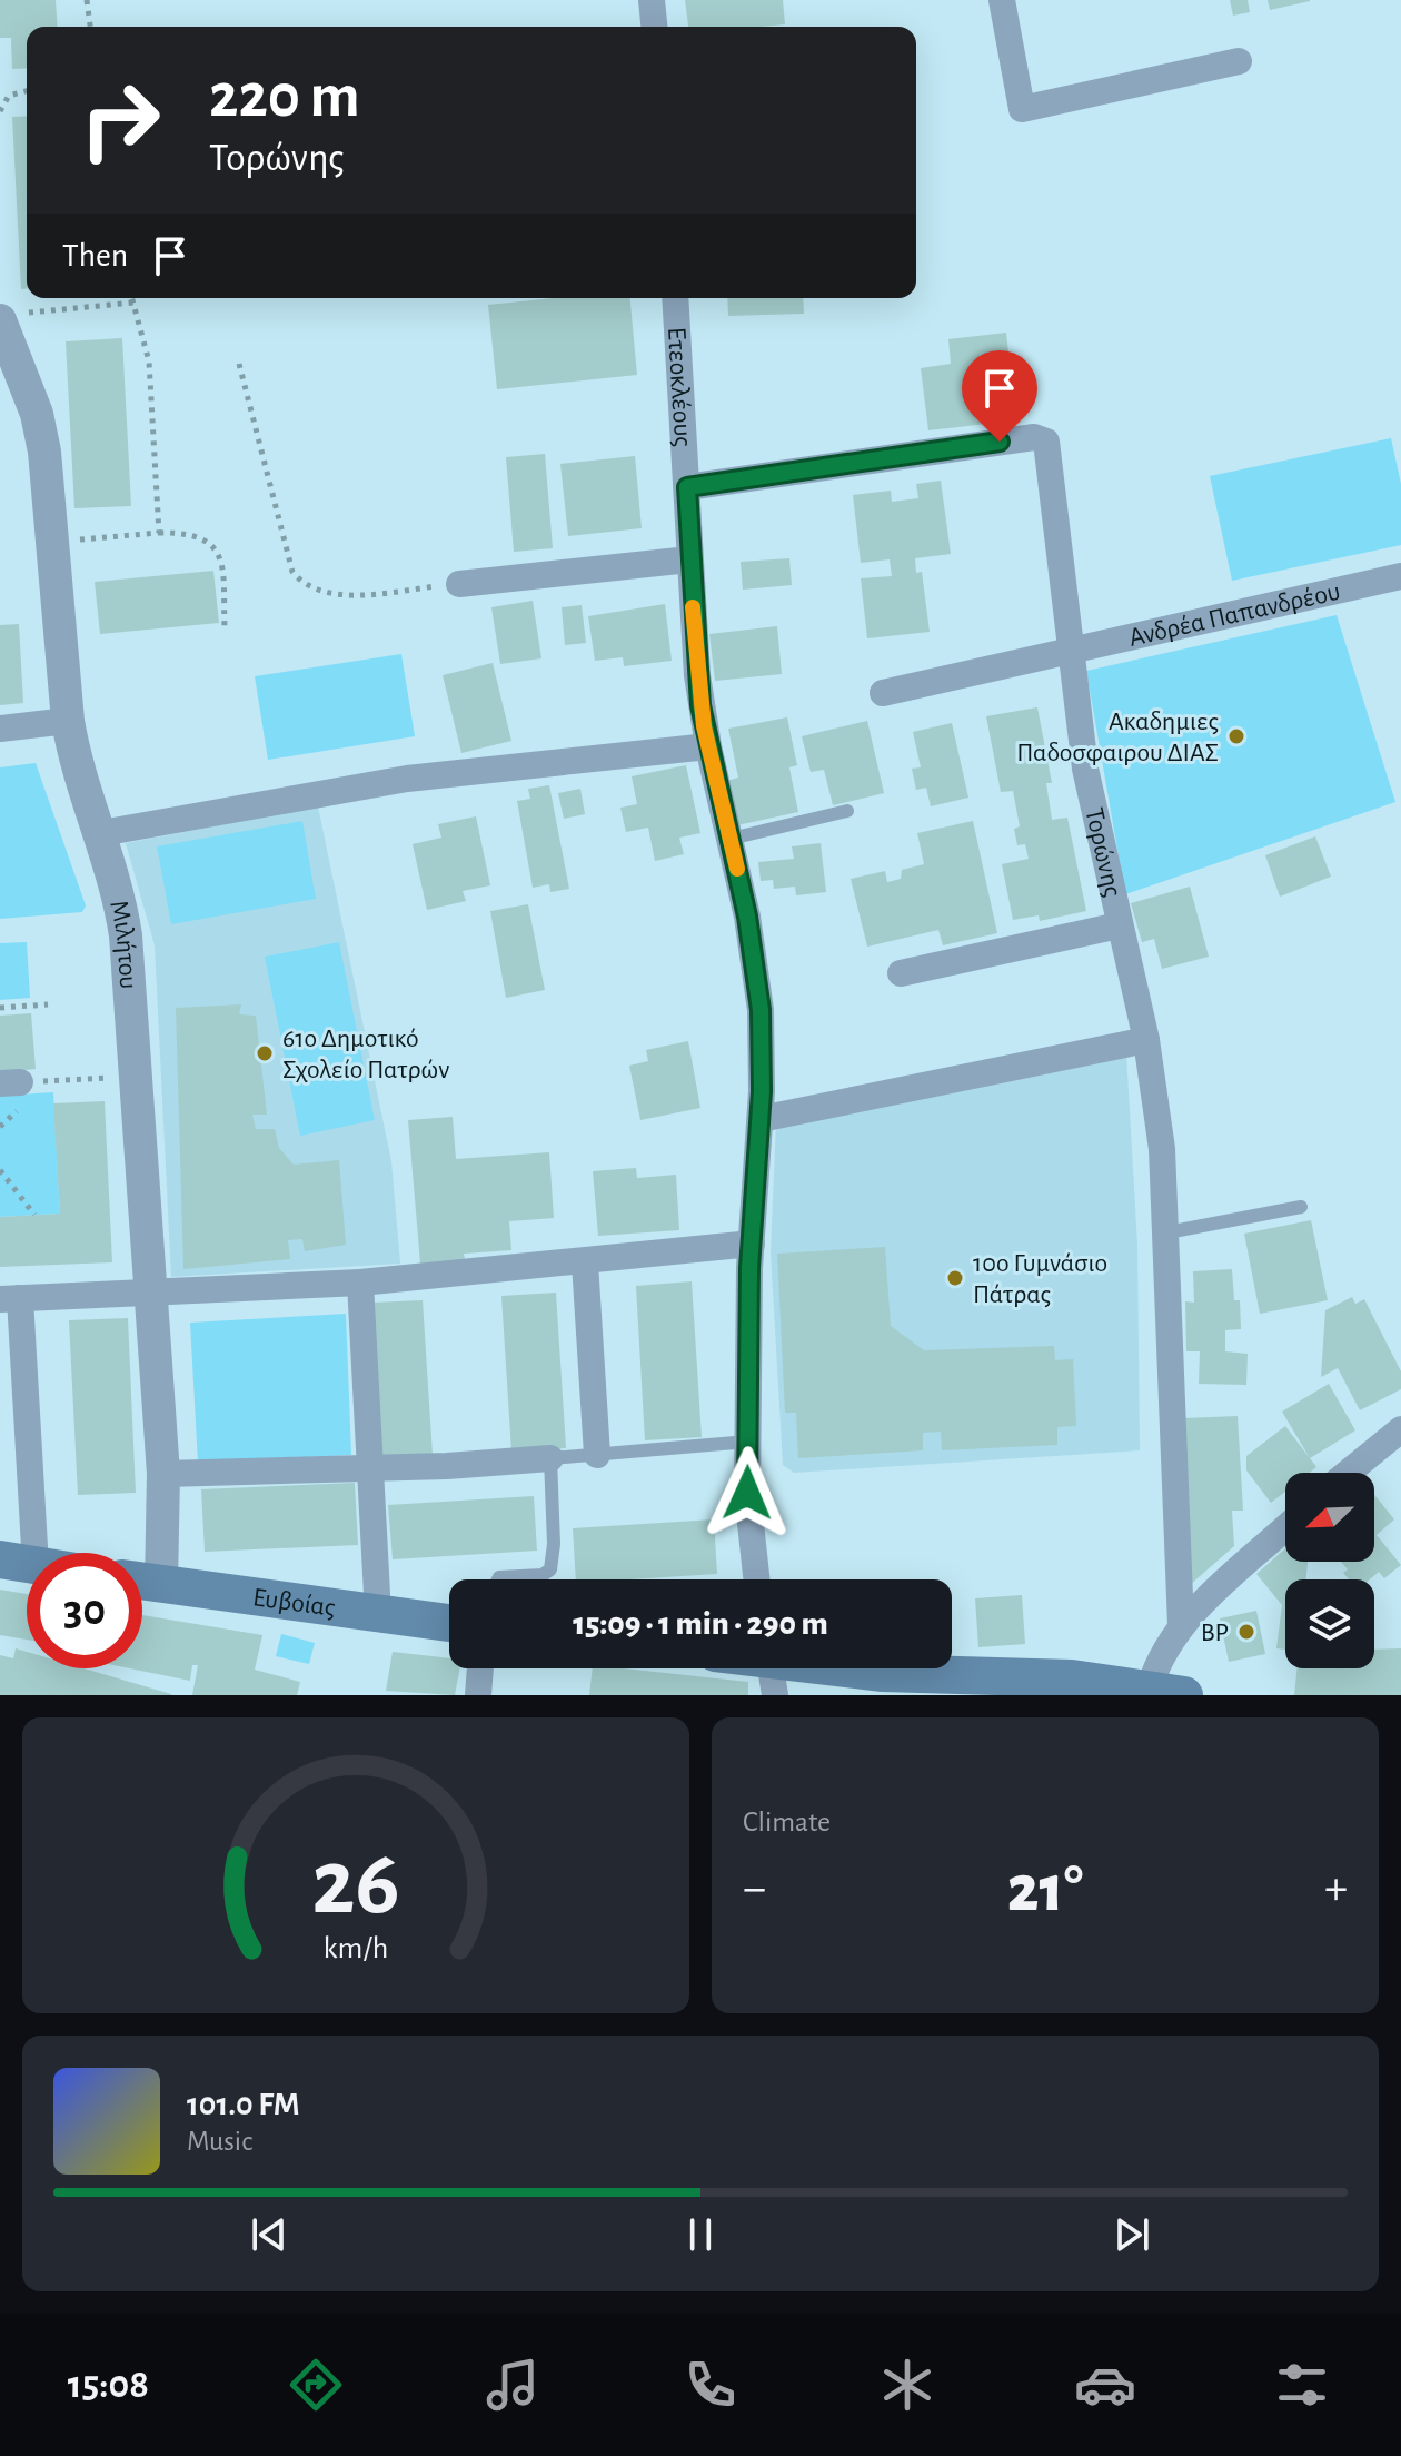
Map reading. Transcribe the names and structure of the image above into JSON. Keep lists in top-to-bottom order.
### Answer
{
  "streets": {
    "main road": ["Ευβοίας"],
    "street": [
      "Ετεοκλέους",
      "Ανδρέα Παπανδρέου",
      "Τορώνης",
      "Μιλήτου"
    ]
  },
  "crossings": [
    ["Ετεοκλέους", "Τορώνης"],
    ["Ανδρέα Παπανδρέου", "Τορώνης"],
    ["Μιλήτου", "Ευβοίας"]
  ],
  "places": [
    "Ακαδημιες Παδοσφαιρου ΔΙΑΣ",
    "61ο Δημοτικό Σχολείο Πατρών",
    "10ο Γυμνάσιο Πάτρας",
    "BP"
  ],
  "north": "bottom left",
  "page": {
    "turn": ["220 m", "Τορώνης"],
    "then": "Then",
    "limit": "30",
    "trip": "15:09 · 1 min · 290 m",
    "tile": "Climate",
    "heat": ["−", "21°", "+"],
    "song": ["101.0 FM", "Music"],
    "tabs": "15:08",
    "gauge": ["26", "km/h"]
  }
}
